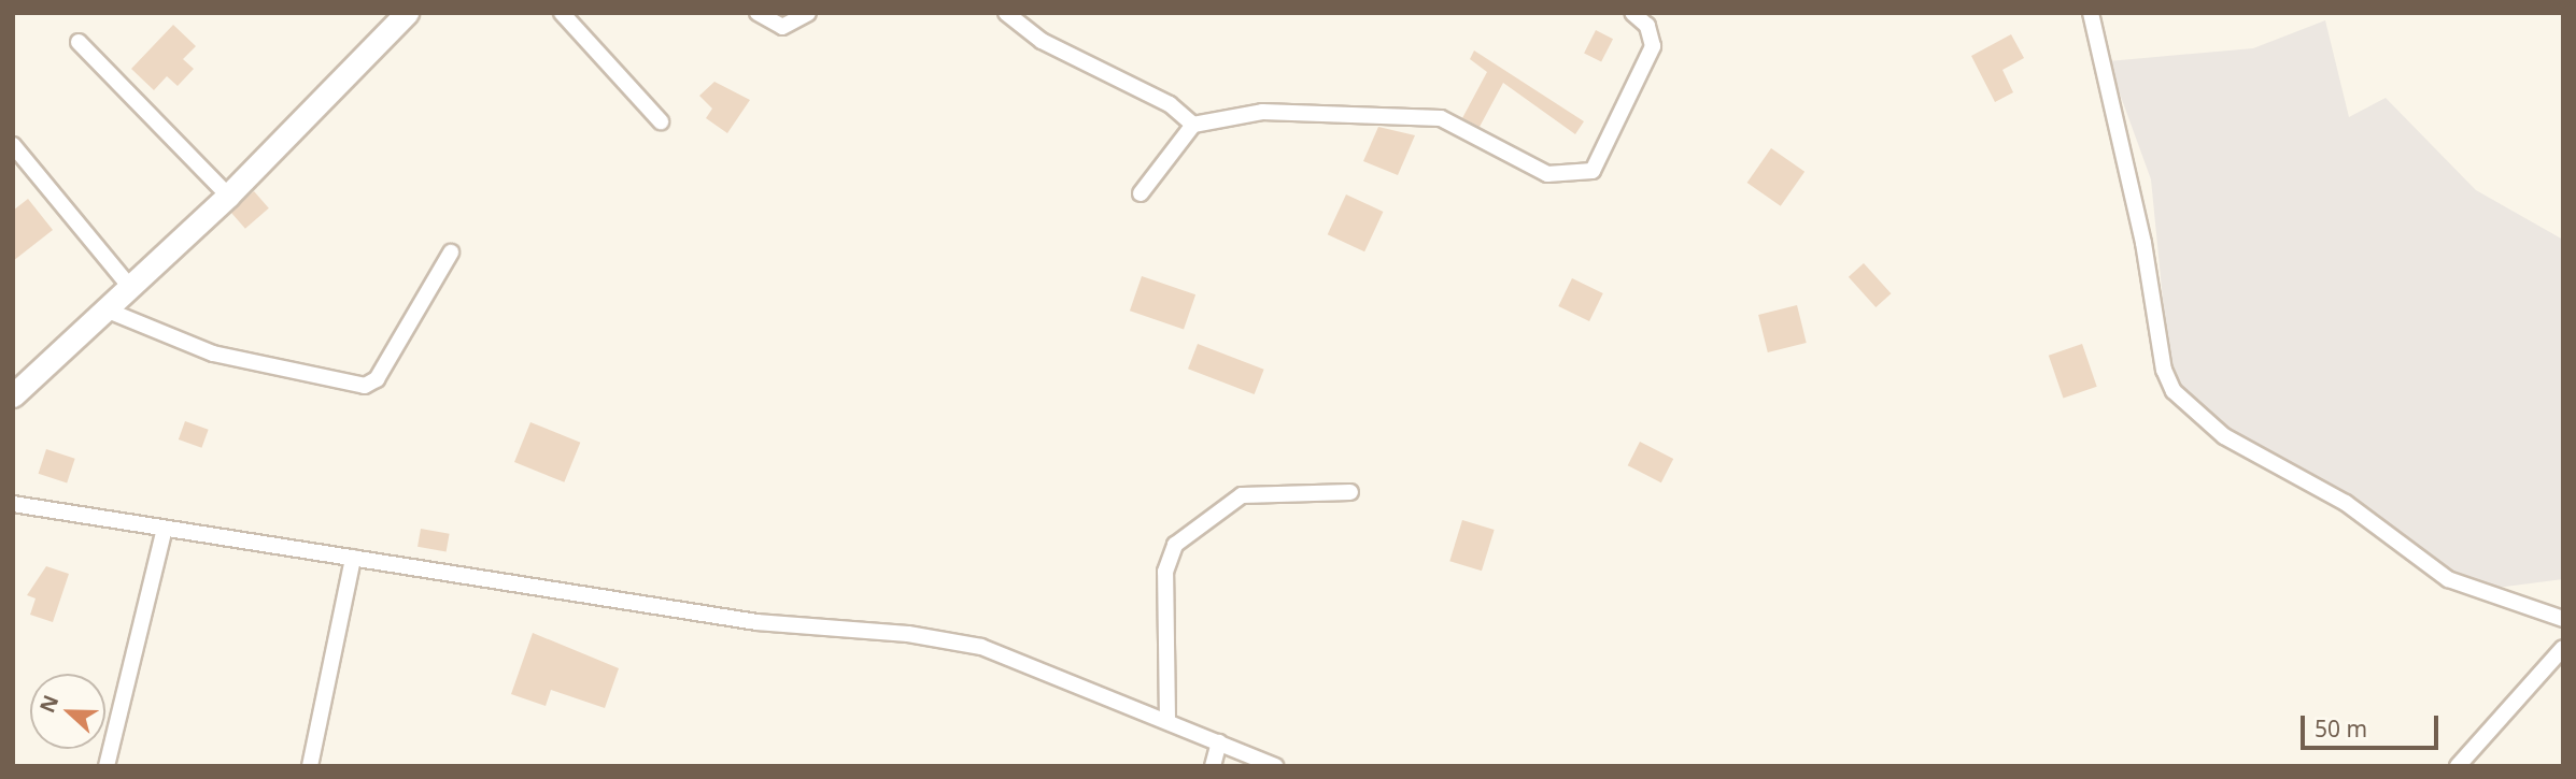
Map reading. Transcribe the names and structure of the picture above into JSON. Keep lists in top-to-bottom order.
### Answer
{
  "scale_bar": "50 m",
  "north": "left"
}
